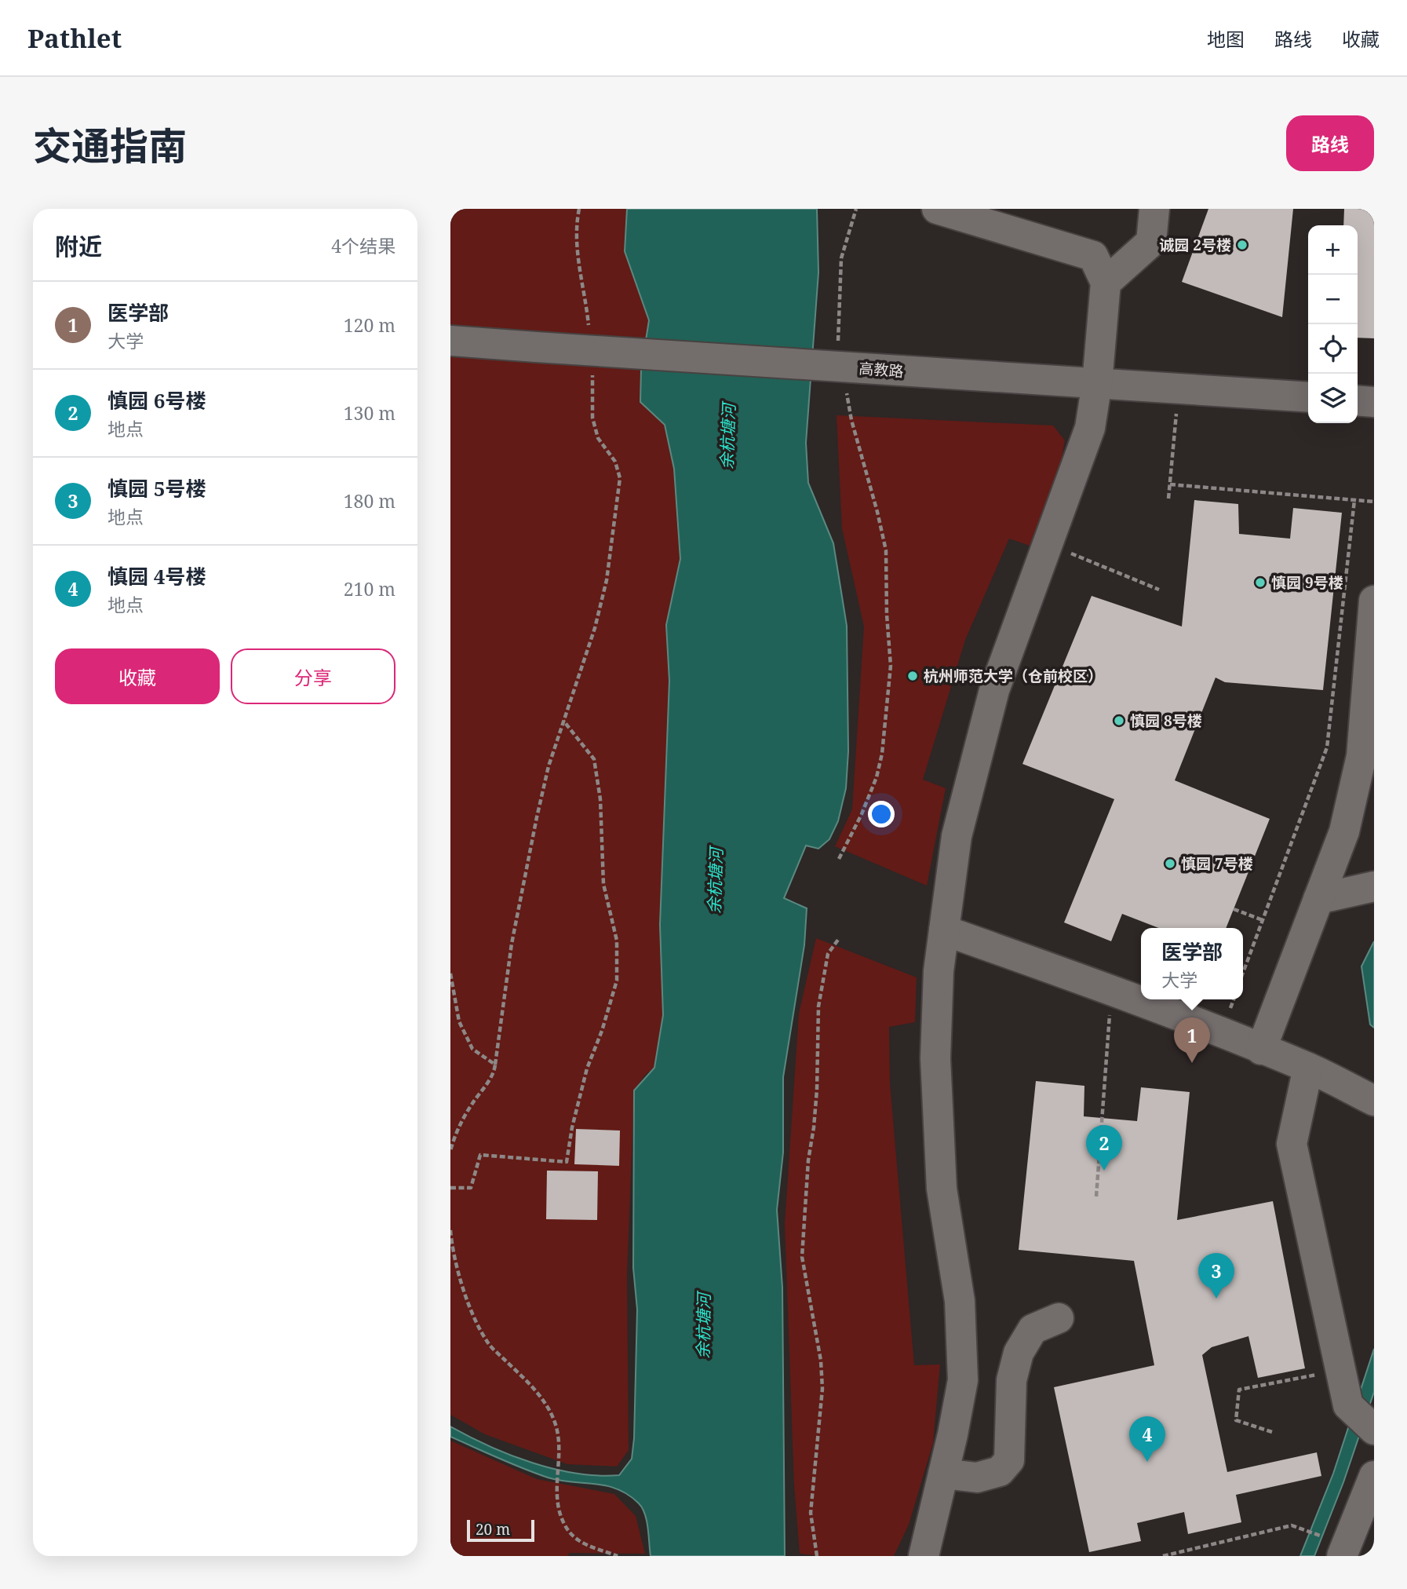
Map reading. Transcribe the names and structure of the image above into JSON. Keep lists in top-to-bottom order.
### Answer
{
  "streets": {
    "street": ["高教路"]
  },
  "water": ["余杭塘河"],
  "places": [
    "诚园 2号楼",
    "慎园 9号楼",
    "杭州师范大学（仓前校区）",
    "慎园 8号楼",
    "慎园 7号楼"
  ],
  "scale_bar": "20 m",
  "page": {
    "header": "Pathlet",
    "nav": ["地图", "路线", "收藏"],
    "title": "交通指南",
    "buttons": [
      "路线",
      ["收藏", "分享"]
    ],
    "heading": ["附近", "4个结果"],
    "map_buttons": ["+", "−"],
    "list": [
      {
        "mark": "1",
        "name": "医学部",
        "note": "大学",
        "value": "120 m"
      },
      {
        "mark": "2",
        "name": "慎园 6号楼",
        "note": "地点",
        "value": "130 m"
      },
      {
        "mark": "3",
        "name": "慎园 5号楼",
        "note": "地点",
        "value": "180 m"
      },
      {
        "mark": "4",
        "name": "慎园 4号楼",
        "note": "地点",
        "value": "210 m"
      }
    ],
    "popup": ["医学部", "大学"],
    "pins": [
      "1",
      "2",
      "3",
      "4"
    ],
    "scale": "20 m"
  }
}
